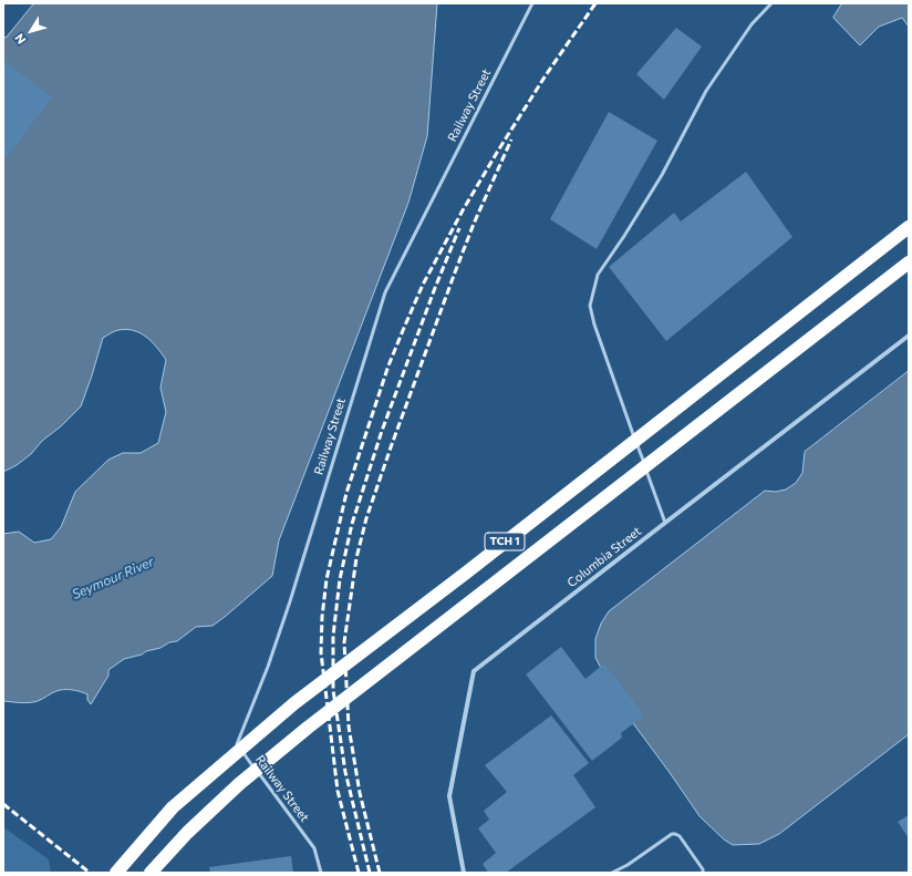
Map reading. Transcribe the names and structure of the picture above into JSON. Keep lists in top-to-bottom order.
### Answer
{
  "streets": {
    "highway": ["TCH 1"],
    "street": ["Columbia Street"],
    "lane": ["Railway Street"]
  },
  "water": ["Seymour River"],
  "north": "bottom left"
}
